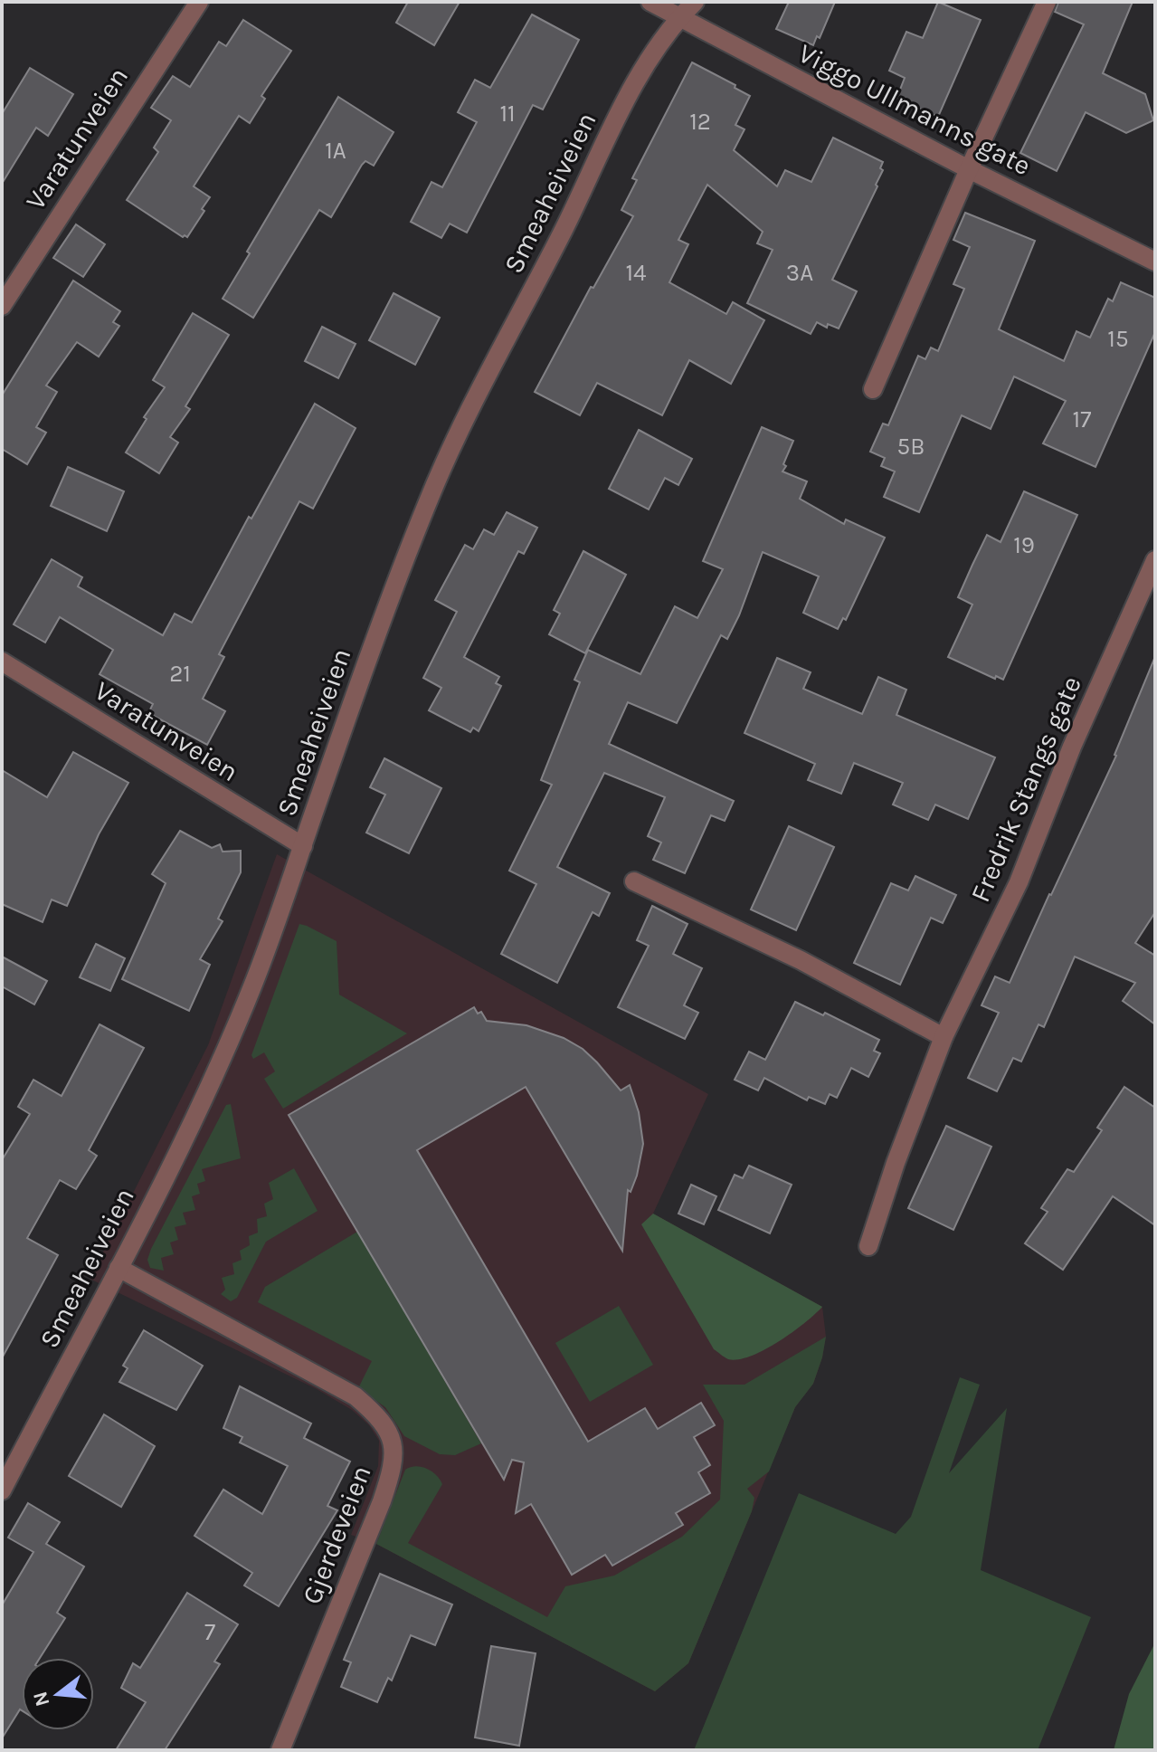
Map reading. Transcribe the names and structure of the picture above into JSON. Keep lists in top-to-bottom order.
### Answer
{
  "streets": {
    "street": [
      "Viggo Ullmanns gate",
      "Varatunveien",
      "Smeaheiveien",
      "Fredrik Stangs gate",
      "Gjerdeveien"
    ]
  },
  "crossings": [
    ["Viggo Ullmanns gate", "Smeaheiveien"],
    ["Varatunveien", "Smeaheiveien"],
    ["Smeaheiveien", "Gjerdeveien"]
  ],
  "house_numbers": [
    "11",
    "12",
    "1A",
    "14",
    "3A",
    "15",
    "17",
    "5B",
    "19",
    "21",
    "7"
  ],
  "north": "left"
}
